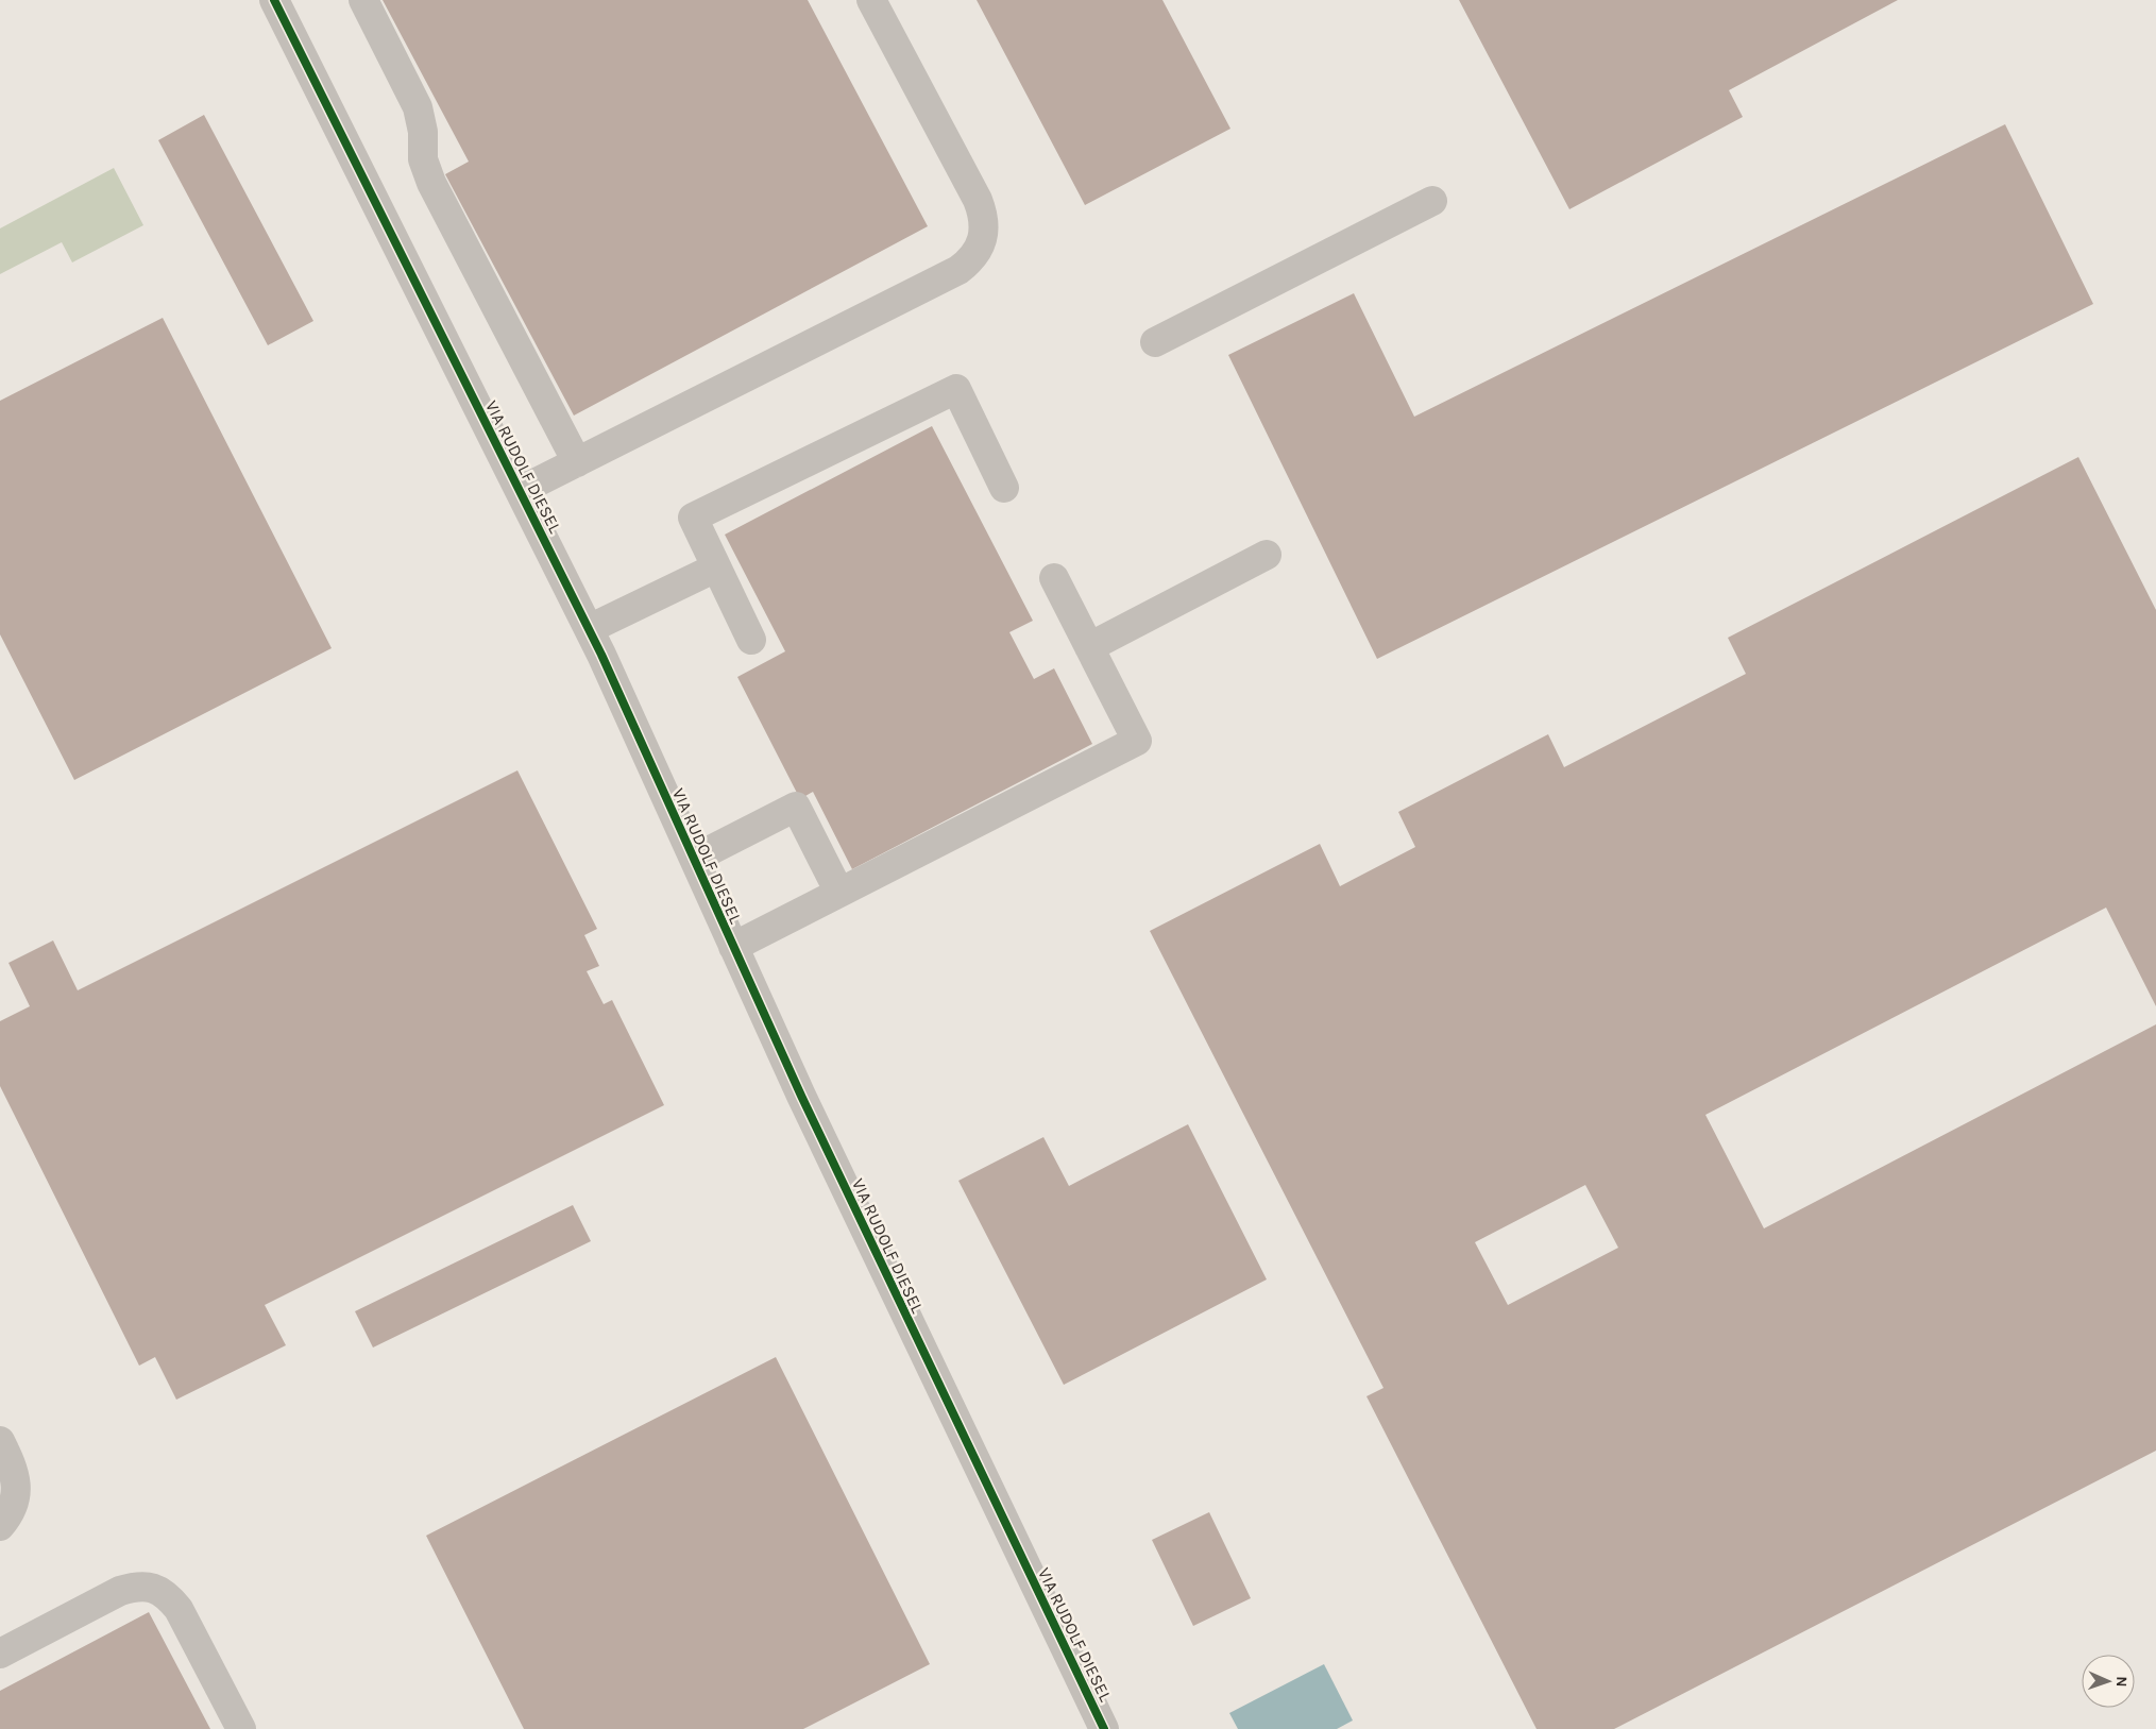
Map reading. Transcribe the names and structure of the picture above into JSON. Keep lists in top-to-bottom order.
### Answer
{
  "streets": {
    "street": ["VIA RUDOLF DIESEL"]
  },
  "north": "right"
}
